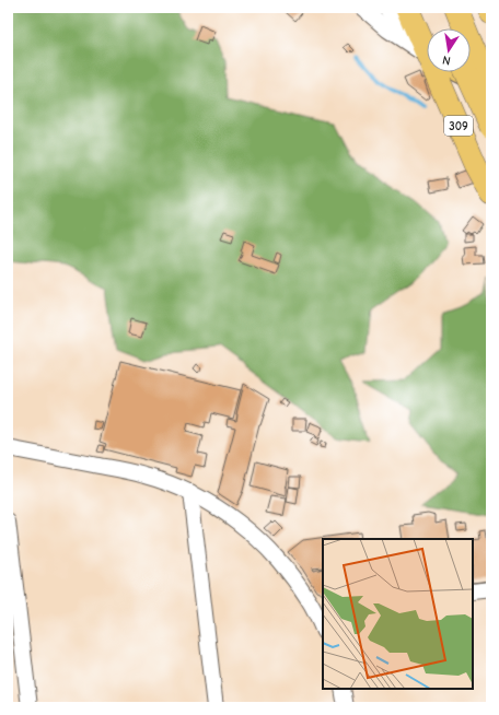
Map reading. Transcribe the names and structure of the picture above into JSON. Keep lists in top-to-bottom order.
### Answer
{
  "streets": {
    "highway": ["309"]
  },
  "north": "bottom"
}
